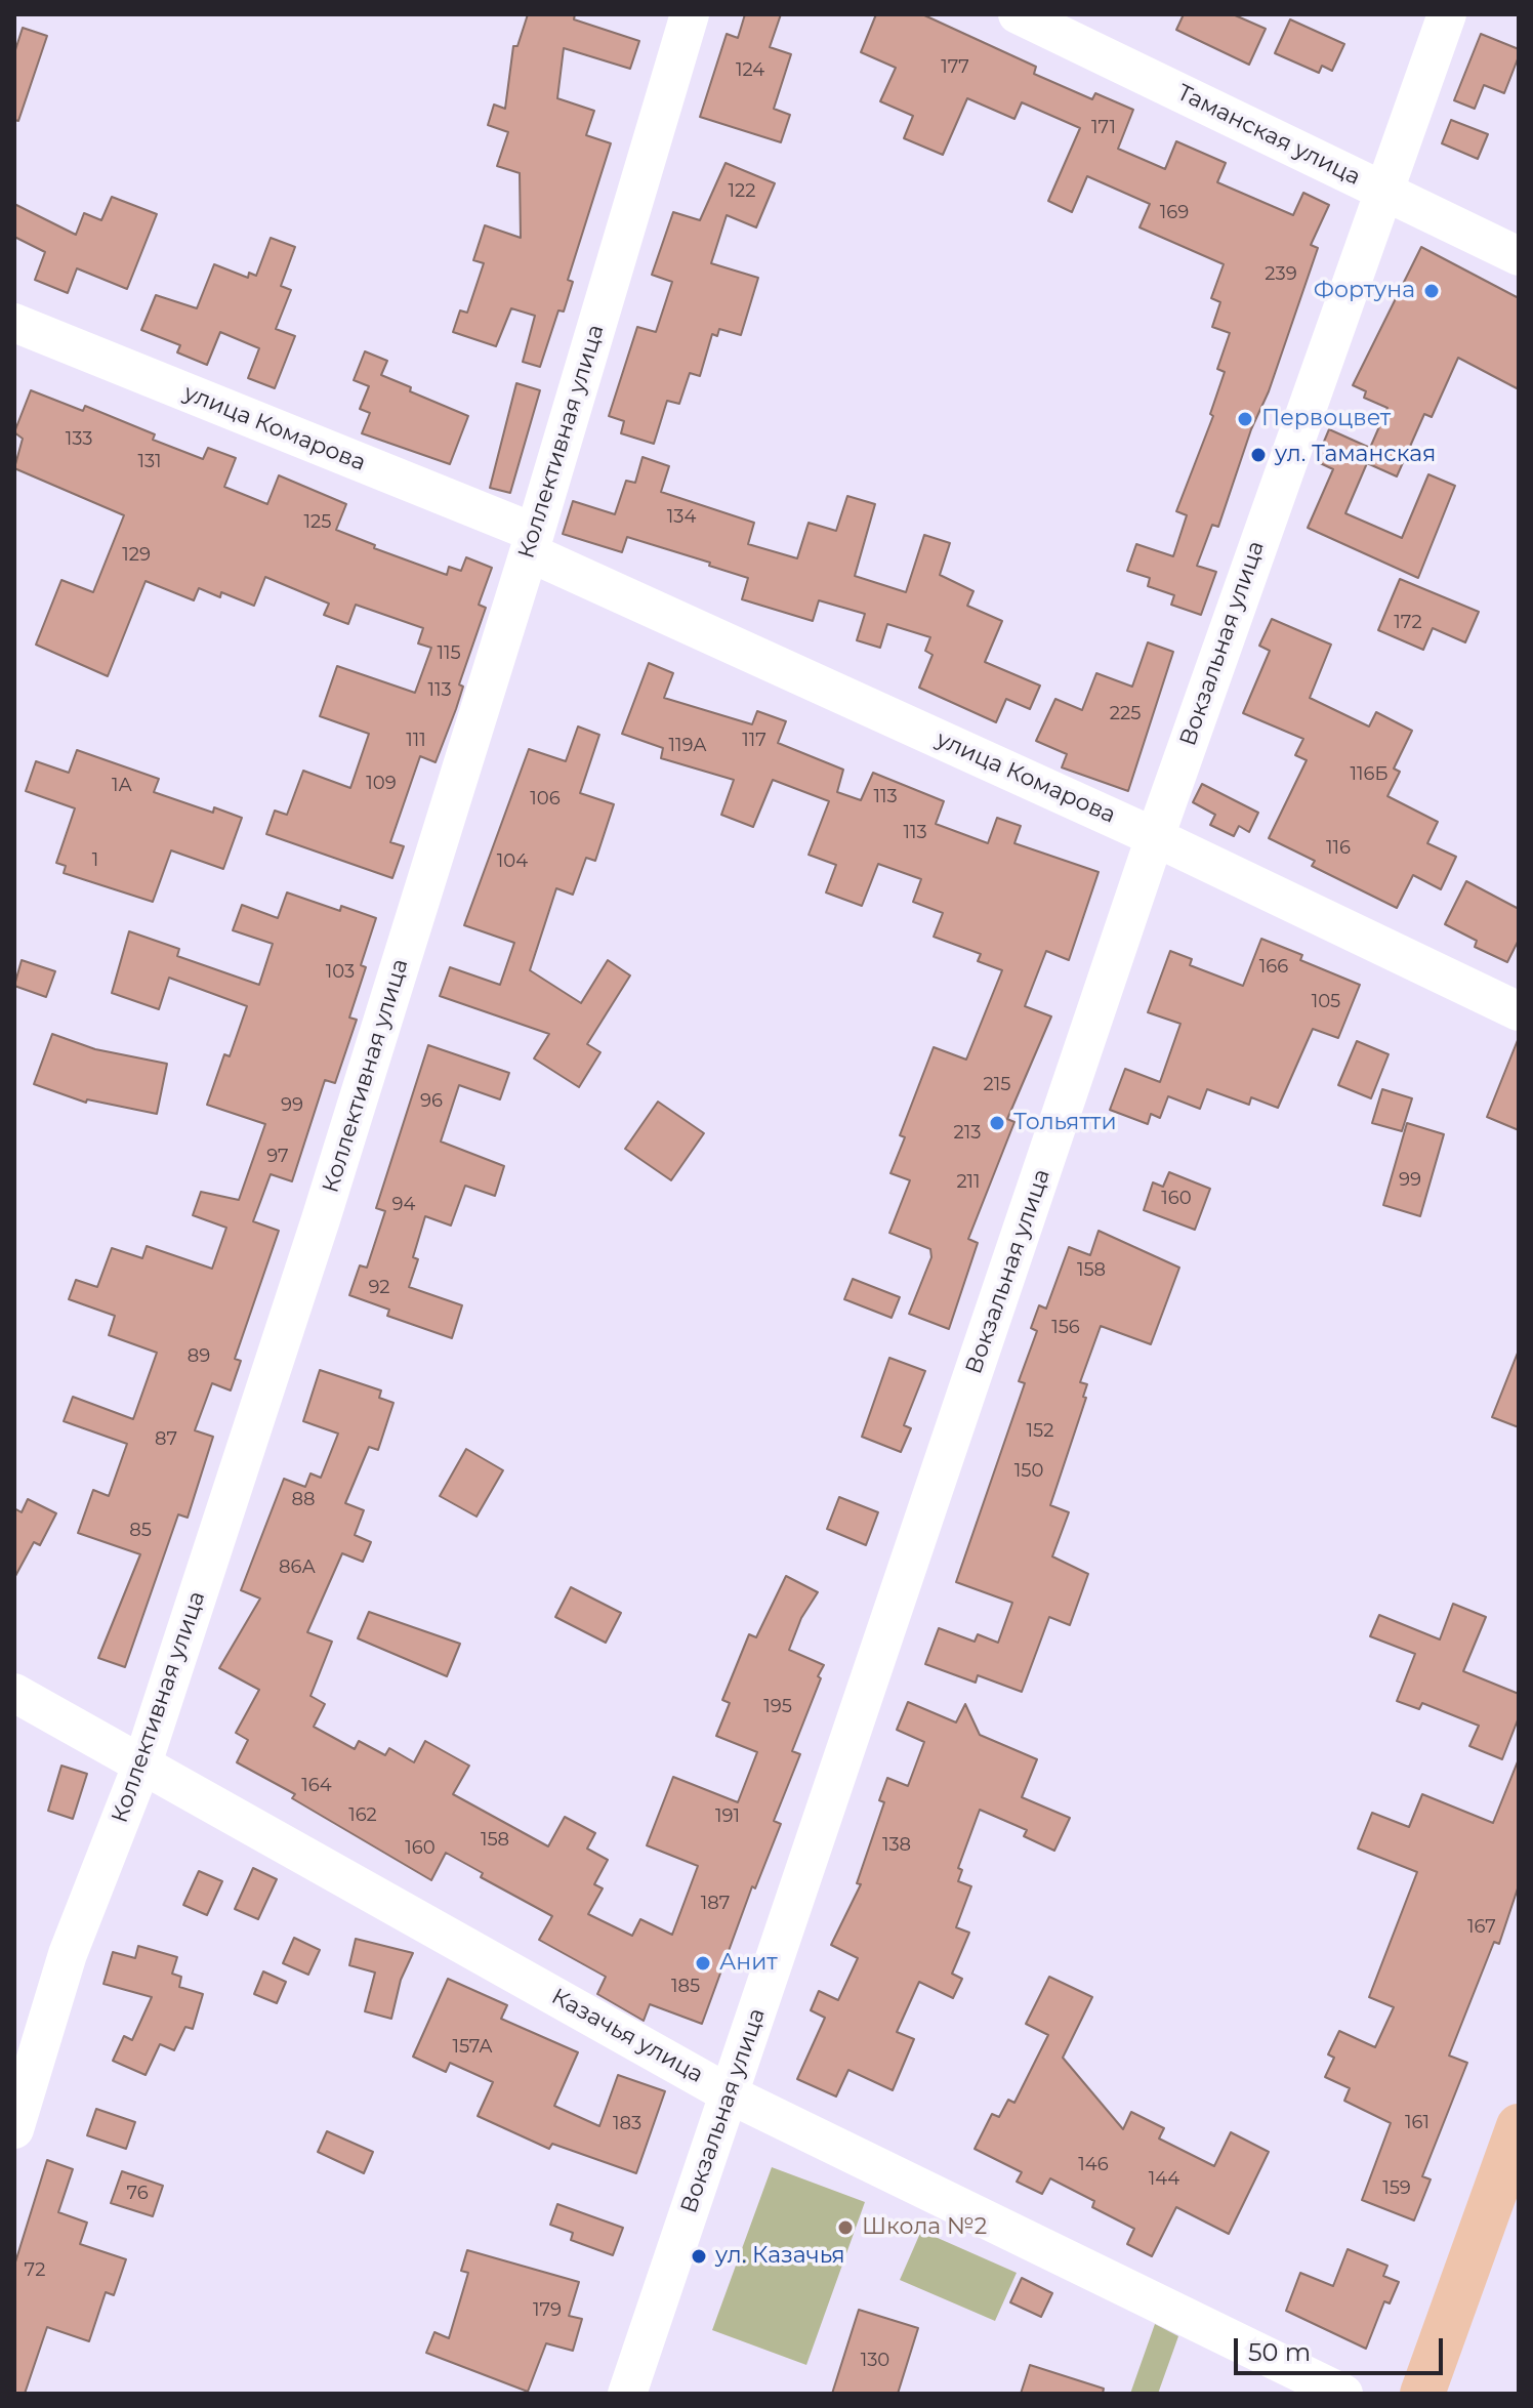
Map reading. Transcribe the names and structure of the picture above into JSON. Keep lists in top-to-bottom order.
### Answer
{
  "streets": {
    "street": [
      "Таманская улица",
      "улица Комарова",
      "Коллективная улица",
      "Вокзальная улица",
      "Казачья улица"
    ]
  },
  "crossings": [
    ["Таманская улица", "Вокзальная улица"],
    ["улица Комарова", "Коллективная улица"],
    ["улица Комарова", "Вокзальная улица"],
    ["Коллективная улица", "Казачья улица"],
    ["Вокзальная улица", "Казачья улица"]
  ],
  "places": [
    "Фортуна",
    "Первоцвет",
    "ул. Таманская",
    "Тольятти",
    "Анит",
    "Школа №2",
    "ул. Казачья"
  ],
  "house_numbers": [
    "177",
    "124",
    "171",
    "122",
    "169",
    "239",
    "133",
    "131",
    "134",
    "125",
    "129",
    "172",
    "115",
    "113",
    "225",
    "111",
    "117",
    "119А",
    "116Б",
    "109",
    "1А",
    "113",
    "106",
    "113",
    "116",
    "1",
    "104",
    "166",
    "103",
    "105",
    "215",
    "96",
    "99",
    "213",
    "97",
    "99",
    "211",
    "160",
    "94",
    "158",
    "92",
    "156",
    "89",
    "152",
    "87",
    "150",
    "88",
    "85",
    "86А",
    "195",
    "164",
    "162",
    "191",
    "158",
    "138",
    "160",
    "187",
    "167",
    "185",
    "157А",
    "161",
    "183",
    "146",
    "144",
    "159",
    "76",
    "72",
    "179",
    "130"
  ],
  "scale_bar": "50 m"
}
